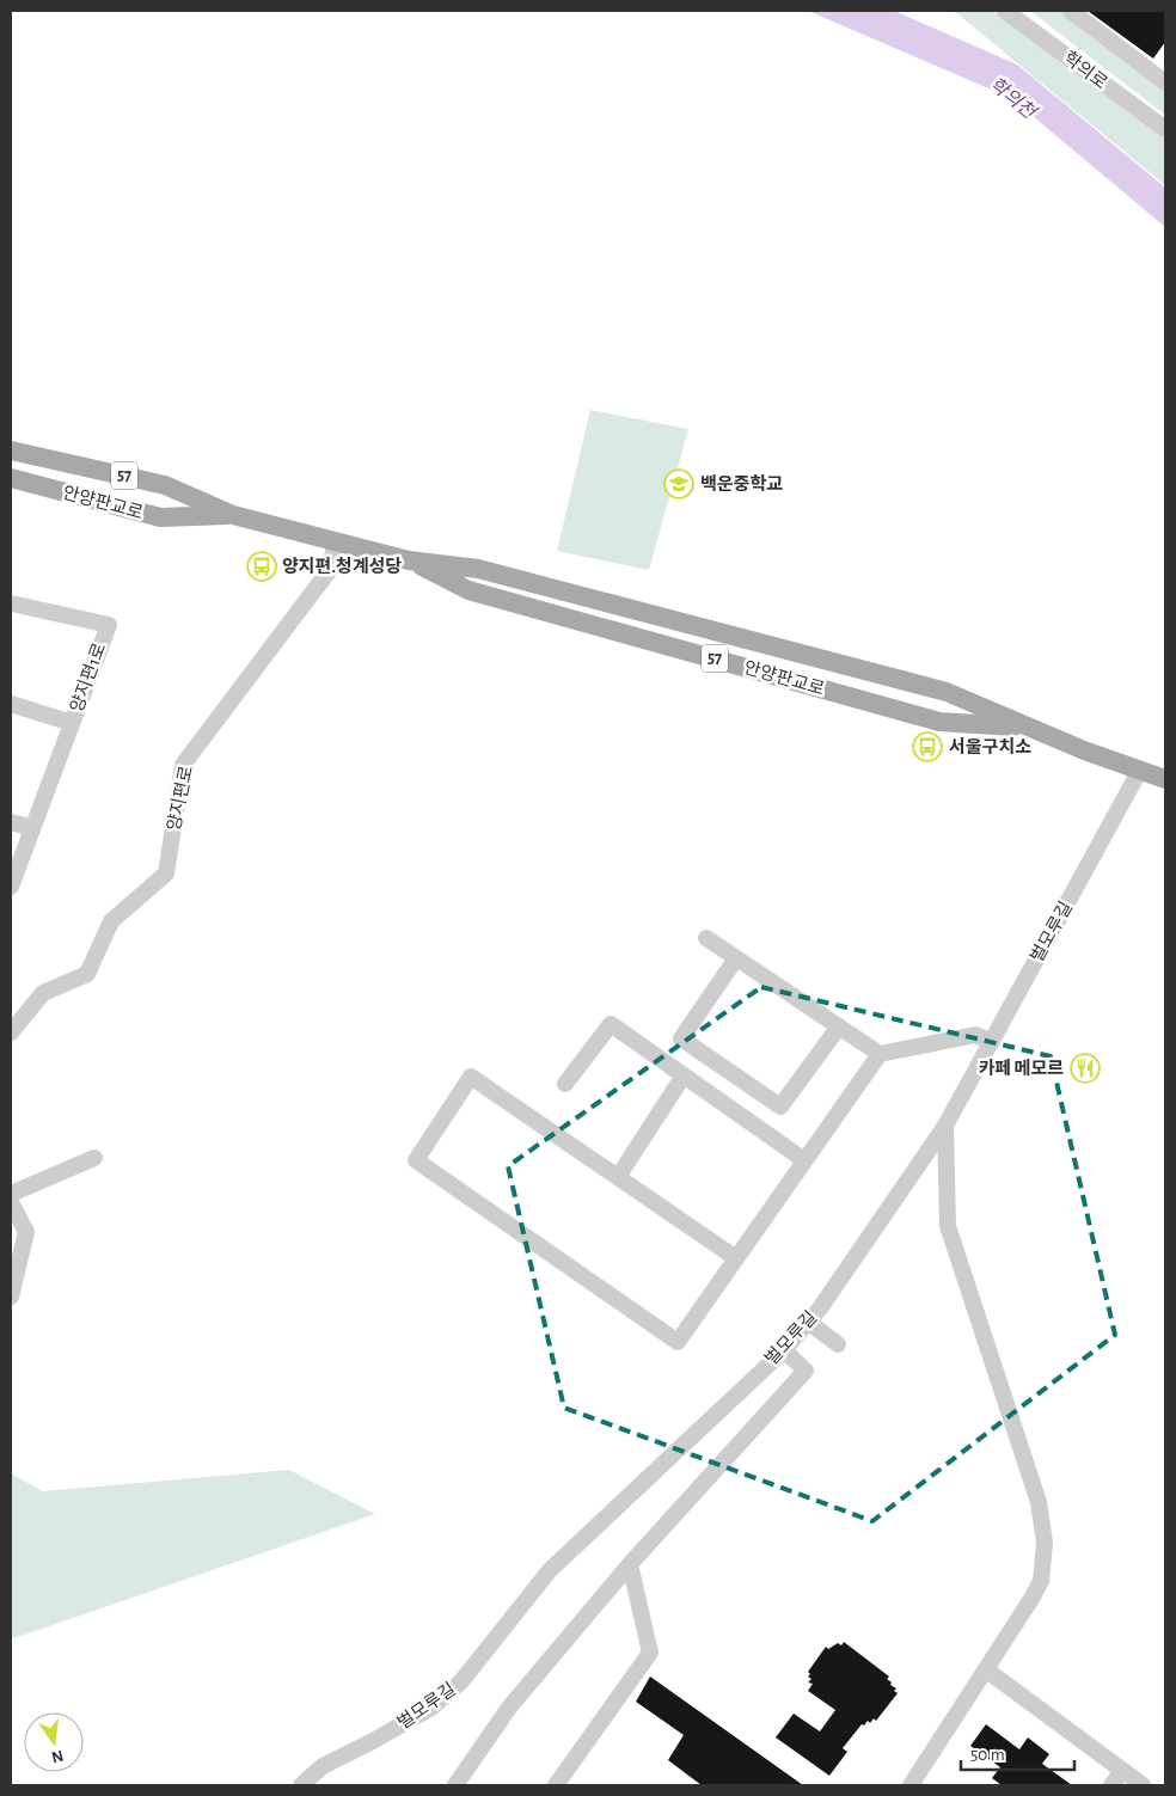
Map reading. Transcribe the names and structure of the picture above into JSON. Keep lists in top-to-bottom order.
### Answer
{
  "streets": {
    "main road": ["57", "안양판교로"],
    "street": [
      "학의로",
      "양지편1로",
      "양지편로",
      "벌모루길"
    ]
  },
  "crossings": [
    ["안양판교로", "양지편로"],
    ["안양판교로", "벌모루길"]
  ],
  "water": ["학의천"],
  "places": {
    "school or university": ["백운중학교"],
    "bus stop": ["양지편.청계성당", "서울구치소"],
    "restaurant": ["카페 메모르"]
  },
  "scale_bar": "50 m",
  "north": "bottom"
}
